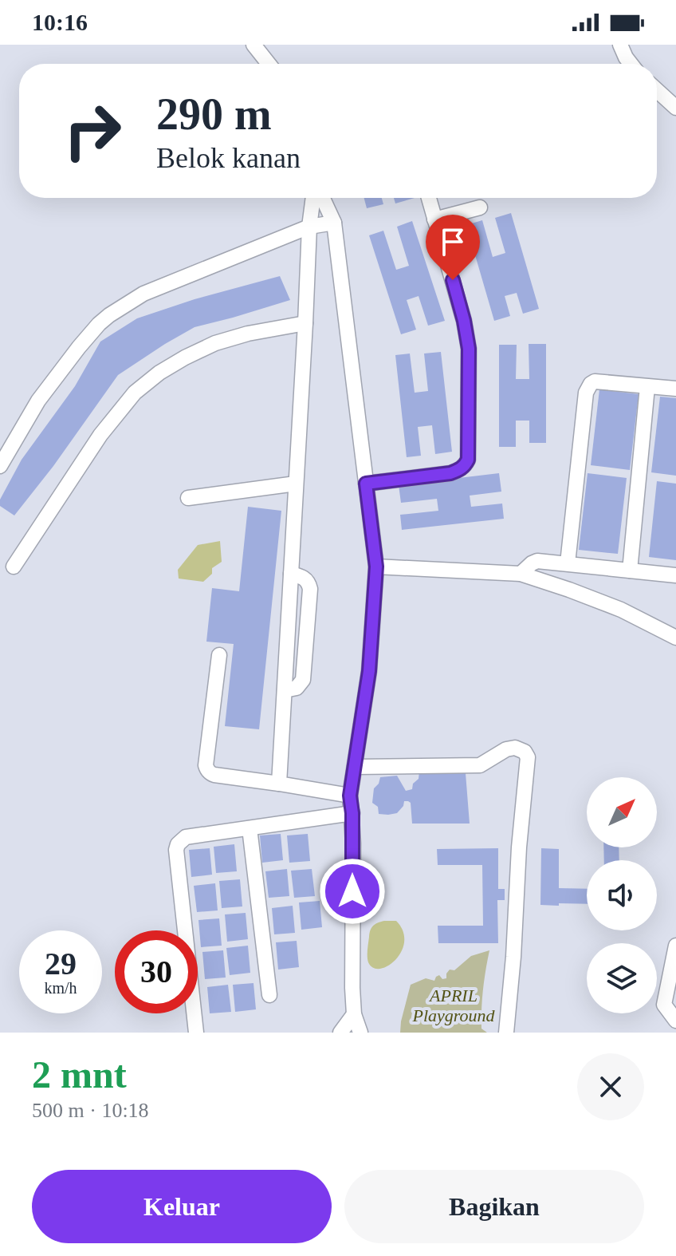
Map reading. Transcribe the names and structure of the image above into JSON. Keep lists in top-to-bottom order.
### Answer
{
  "parks": ["APRIL Playground"],
  "north": "top right",
  "page": {
    "status": "10:16",
    "turn": ["290 m", "Belok kanan"],
    "speed": "29 km/h",
    "limit": "30",
    "heading": ["2 mnt", "500 m · 10:18"],
    "buttons": ["Keluar", "Bagikan"]
  }
}
